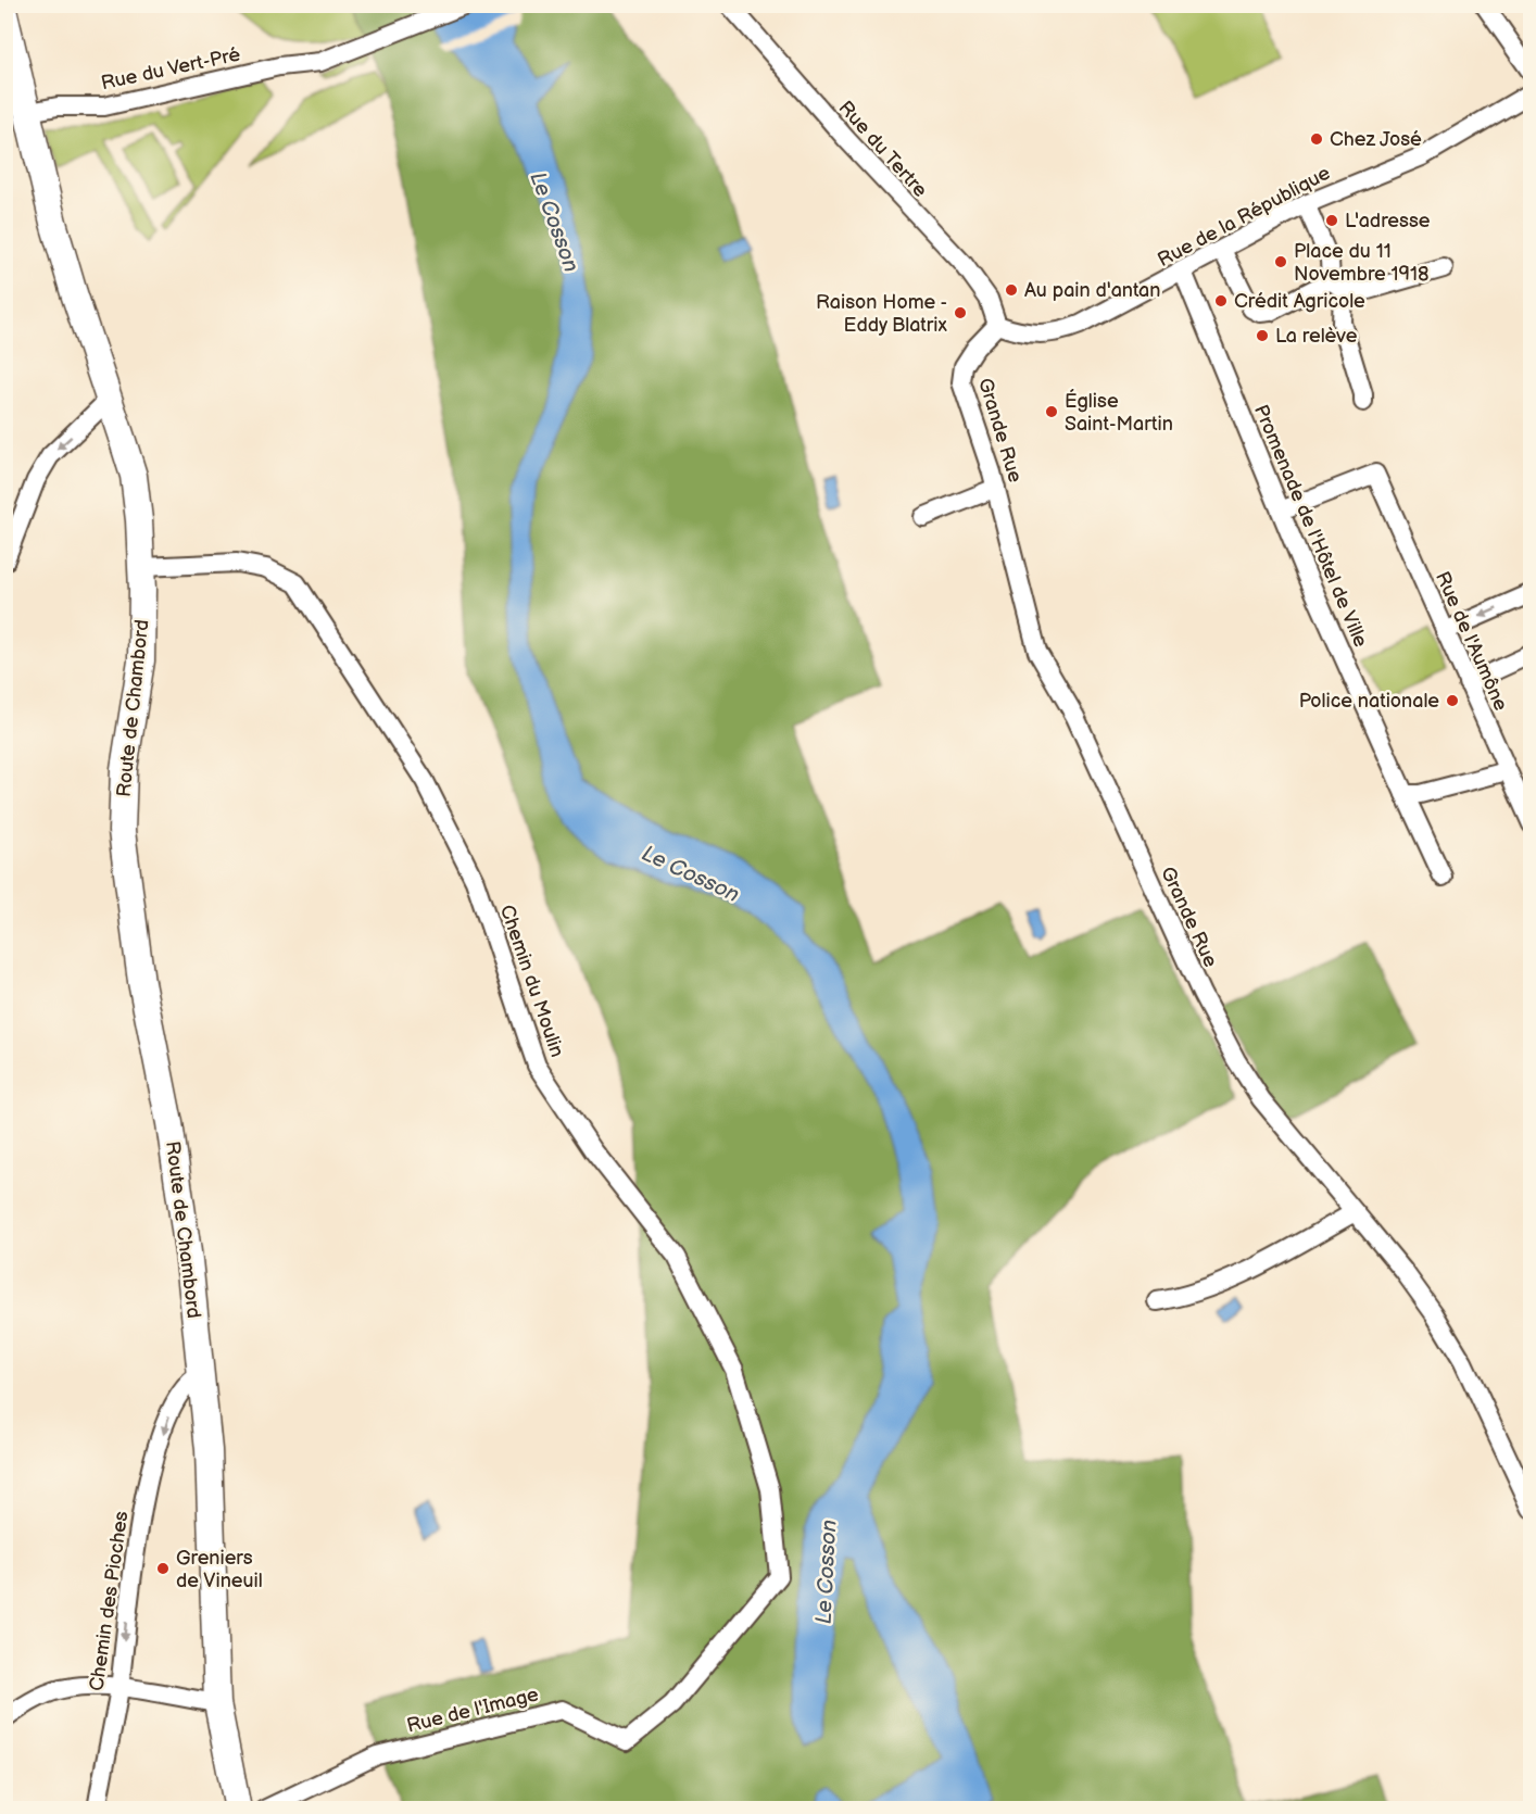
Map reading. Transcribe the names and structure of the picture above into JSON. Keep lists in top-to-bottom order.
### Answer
{
  "streets": {
    "main road": ["Route de Chambord"],
    "street": [
      "Rue du Vert-Pré",
      "Rue du Tertre",
      "Rue de la République",
      "Grande Rue",
      "Promenade de l'Hôtel de Ville",
      "Rue de l'Aumône",
      "Chemin du Moulin",
      "Chemin des Pioches",
      "Rue de l'Image"
    ]
  },
  "crossings": [
    ["Rue du Vert-Pré", "Route de Chambord"],
    ["Rue du Tertre", "Rue de la République"],
    ["Rue du Tertre", "Grande Rue"],
    ["Rue de la République", "Grande Rue"],
    ["Rue de la République", "Promenade de l'Hôtel de Ville"],
    ["Promenade de l'Hôtel de Ville", "Rue de l'Aumône"],
    ["Route de Chambord", "Chemin du Moulin"],
    ["Route de Chambord", "Chemin des Pioches"],
    ["Chemin du Moulin", "Rue de l'Image"]
  ],
  "one_way": ["Chemin des Pioches"],
  "water": ["Le Cosson"],
  "places": [
    "Chez José",
    "L'adresse",
    "Place du 11 Novembre 1918",
    "Au pain d'antan",
    "Crédit Agricole",
    "Raison Home - Eddy Blatrix",
    "La relève",
    "Église Saint-Martin",
    "Police nationale",
    "Greniers de Vineuil"
  ]
}
